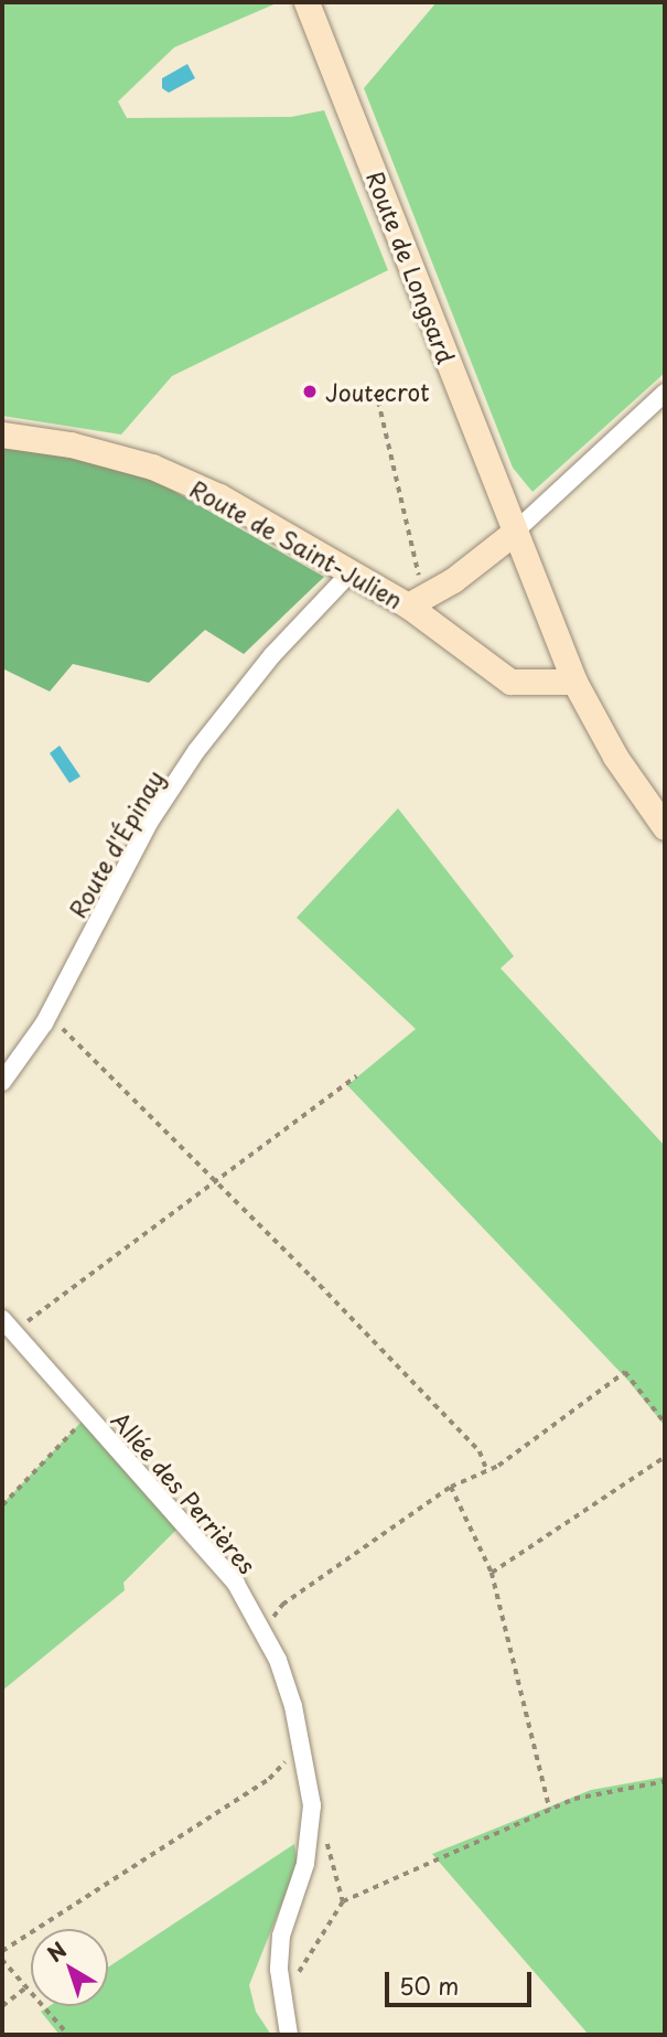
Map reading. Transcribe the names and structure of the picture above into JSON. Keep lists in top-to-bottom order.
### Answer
{
  "streets": {
    "main road": ["Route de Longsard", "Route de Saint-Julien"],
    "street": ["Route d'Épinay", "Allée des Perrières"]
  },
  "crossings": [
    ["Route de Longsard", "Route de Saint-Julien"],
    ["Route de Saint-Julien", "Route d'Épinay"]
  ],
  "places": ["Joutecrot"],
  "scale_bar": "50 m",
  "north": "top left"
}
